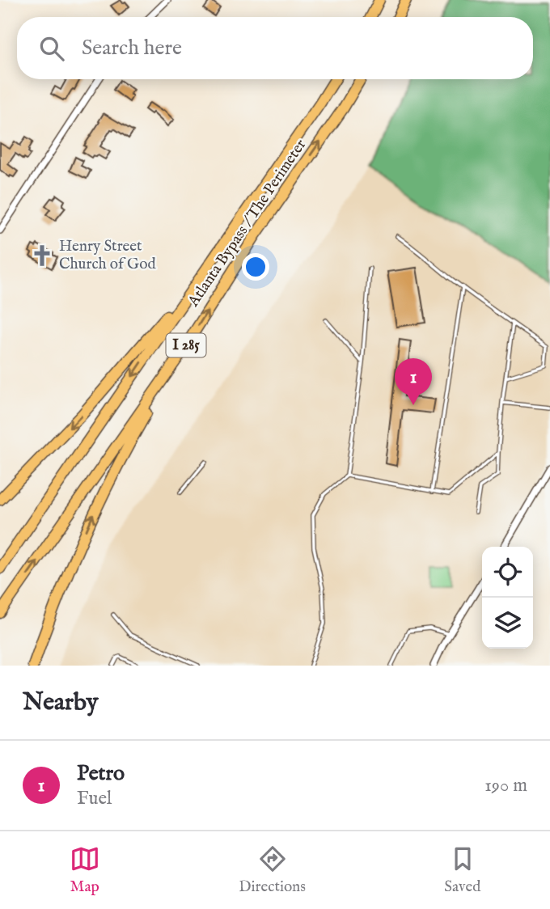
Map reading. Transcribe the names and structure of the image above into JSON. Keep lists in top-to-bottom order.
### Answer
{
  "streets": {
    "highway": ["Atlanta Bypass / The Perimeter", "I 285"]
  },
  "places": {
    "church": ["Henry Street Church of God"]
  },
  "page": {
    "search": "Search here",
    "pins": "1",
    "heading": "Nearby",
    "list": [
      {
        "mark": "1",
        "name": "Petro",
        "note": "Fuel",
        "value": "190 m"
      }
    ],
    "nav": ["Map", "Directions", "Saved"]
  }
}
